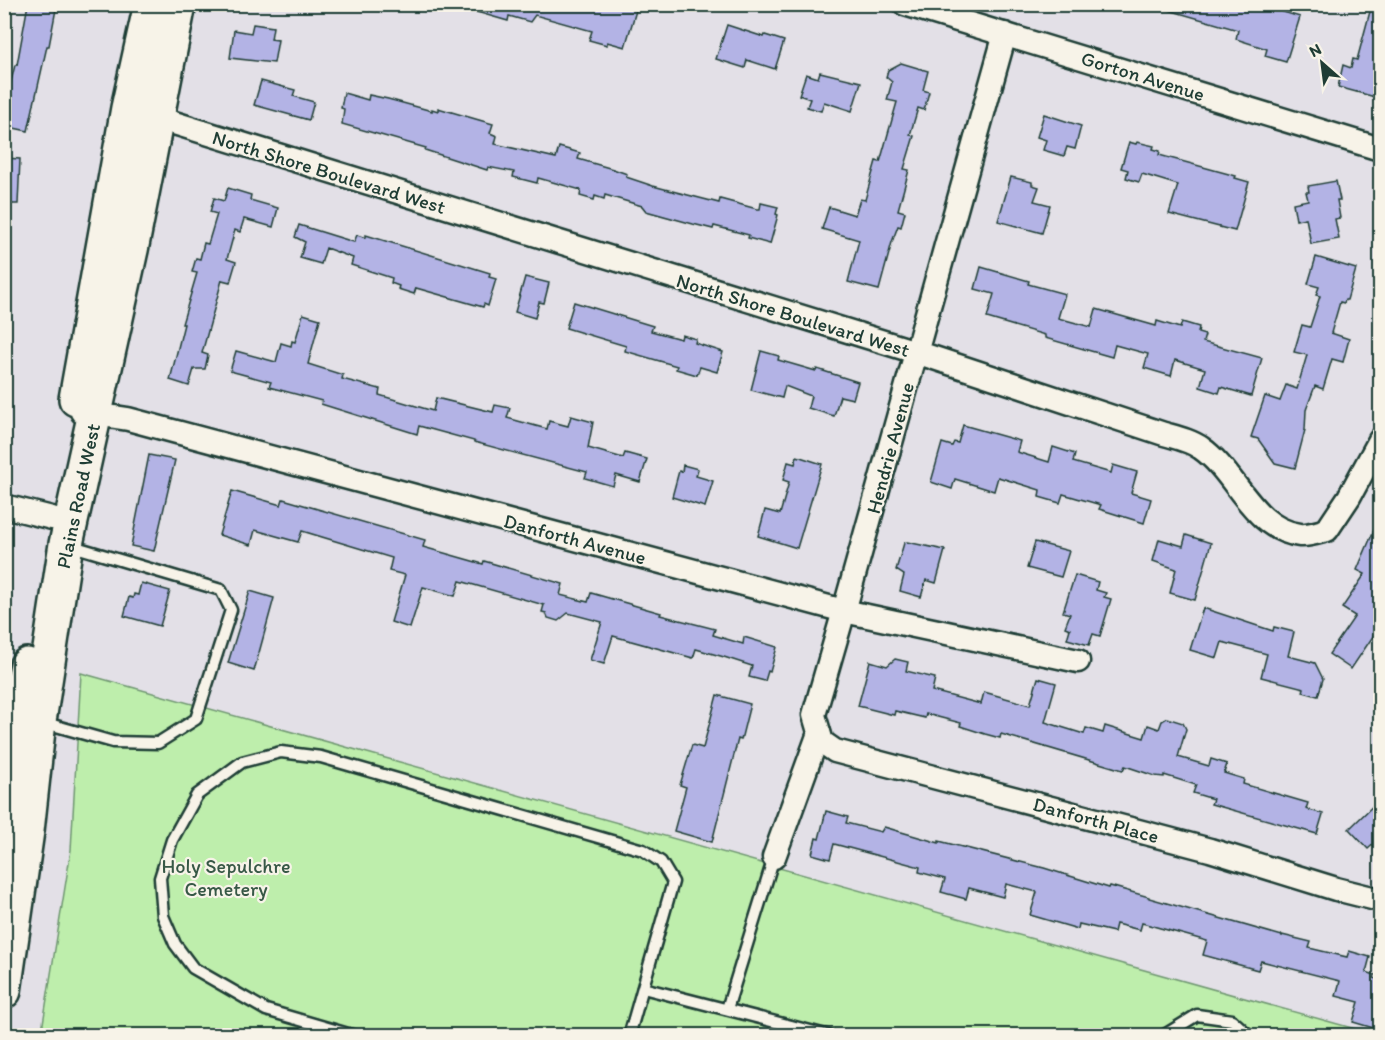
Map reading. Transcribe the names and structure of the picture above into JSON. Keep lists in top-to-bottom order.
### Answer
{
  "streets": {
    "main road": ["Plains Road West"],
    "street": [
      "Gorton Avenue",
      "North Shore Boulevard West",
      "Hendrie Avenue",
      "Danforth Avenue",
      "Danforth Place"
    ]
  },
  "crossings": [
    ["Gorton Avenue", "Hendrie Avenue"],
    ["North Shore Boulevard West", "Hendrie Avenue"],
    ["North Shore Boulevard West", "Plains Road West"],
    ["Hendrie Avenue", "Danforth Avenue"],
    ["Hendrie Avenue", "Danforth Place"],
    ["Plains Road West", "Danforth Avenue"]
  ],
  "parks": ["Holy Sepulchre Cemetery"],
  "north": "top left"
}
